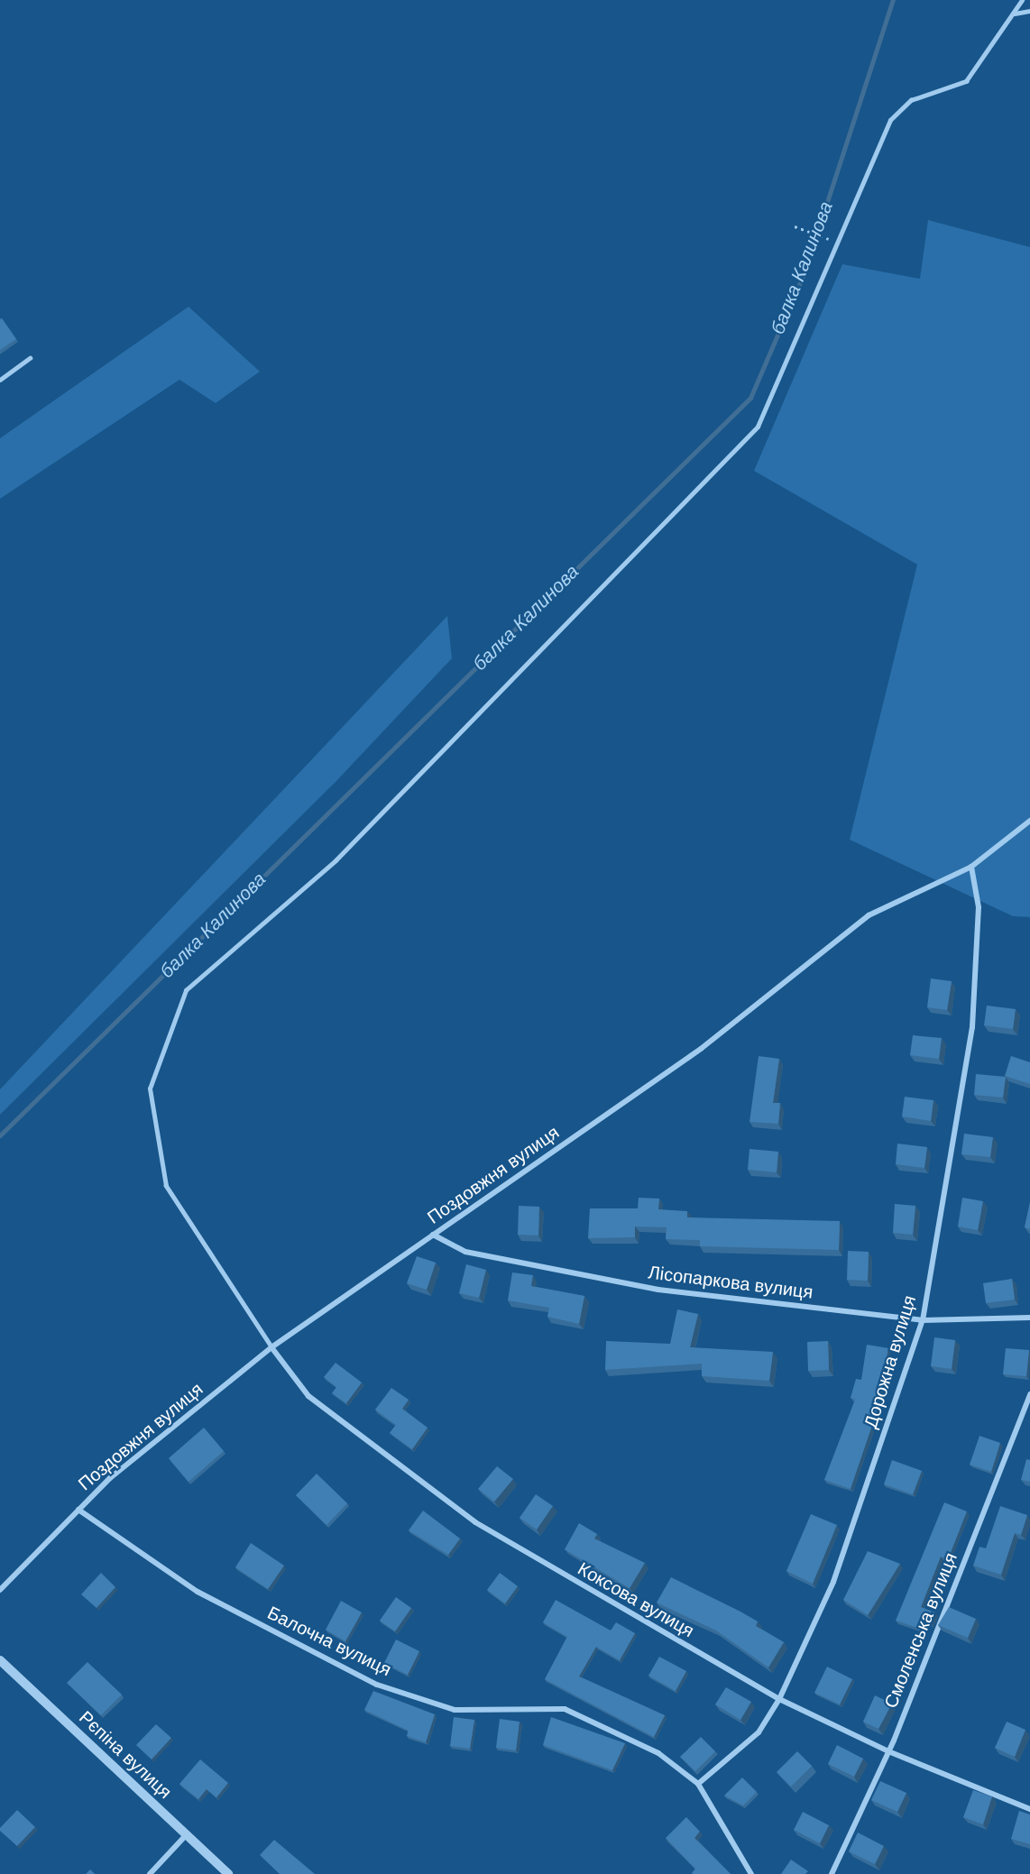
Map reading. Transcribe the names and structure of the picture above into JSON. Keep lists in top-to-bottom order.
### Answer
{
  "streets": {
    "street": [
      "Поздовжня вулиця",
      "Лісопаркова вулиця",
      "Дорожна вулиця",
      "Коксова вулиця",
      "Смоленська вулиця",
      "Балочна вулиця",
      "Рєпіна вулиця"
    ]
  },
  "crossings": [
    ["Поздовжня вулиця", "Лісопаркова вулиця"],
    ["Поздовжня вулиця", "Дорожна вулиця"],
    ["Поздовжня вулиця", "Коксова вулиця"],
    ["Поздовжня вулиця", "Балочна вулиця"],
    ["Лісопаркова вулиця", "Дорожна вулиця"],
    ["Дорожна вулиця", "Коксова вулиця"],
    ["Дорожна вулиця", "Балочна вулиця"],
    ["Коксова вулиця", "Смоленська вулиця"]
  ],
  "water": ["балка Калинова"]
}
